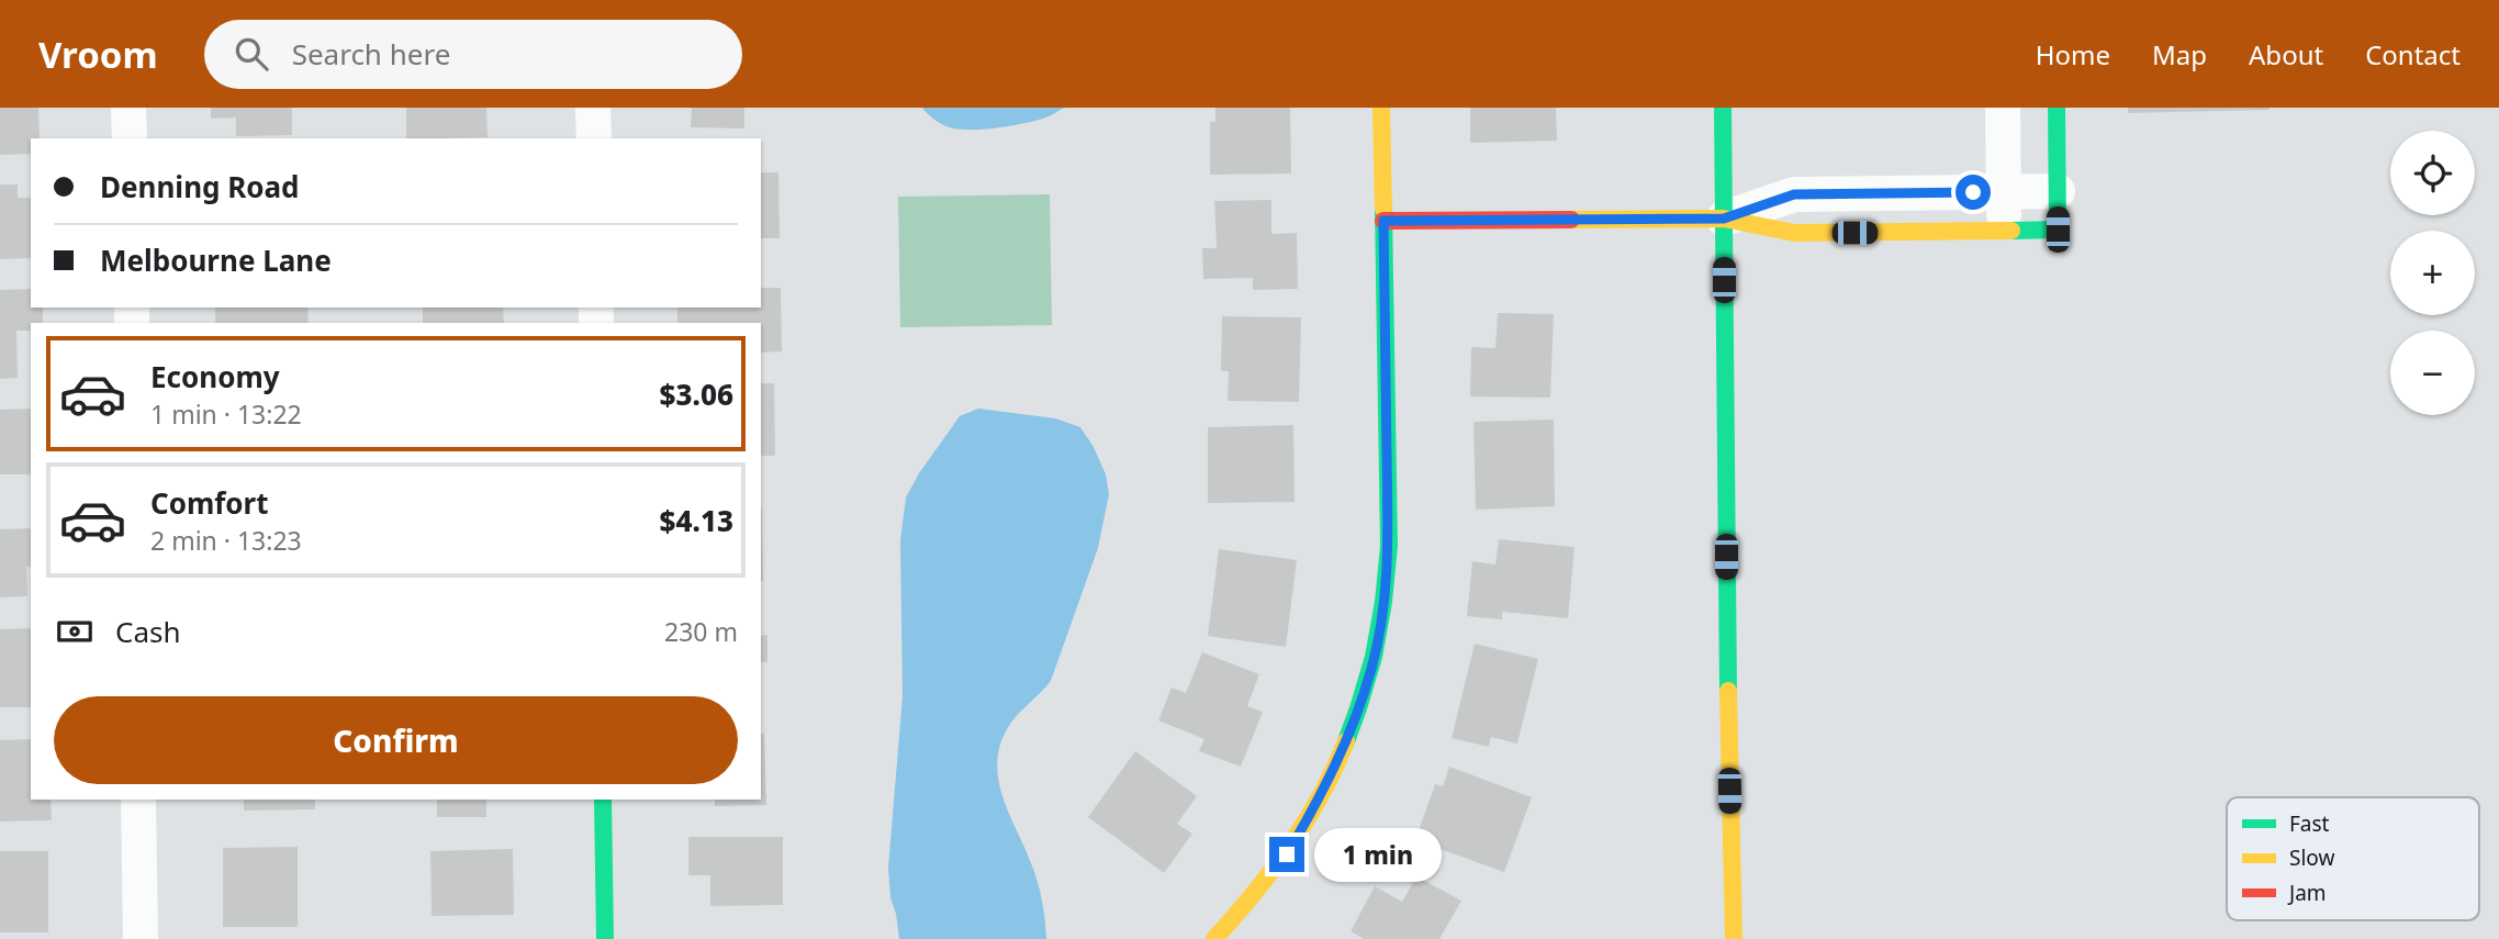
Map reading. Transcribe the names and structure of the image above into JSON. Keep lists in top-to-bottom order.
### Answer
{
  "legend": ["Fast", "Slow", "Jam"],
  "page": {
    "header": "Vroom",
    "search": "Search here",
    "nav": [
      "Home",
      "Map",
      "About",
      "Contact"
    ],
    "map_buttons": ["+", "−"],
    "banner": ["Denning Road", "Melbourne Lane"],
    "list": [
      {
        "name": "Economy",
        "note": "1 min · 13:22",
        "value": "$3.06"
      },
      {
        "name": "Comfort",
        "note": "2 min · 13:23",
        "value": "$4.13"
      }
    ],
    "pay": ["Cash", "230 m"],
    "buttons": "Confirm",
    "bubble": "1 min"
  }
}
